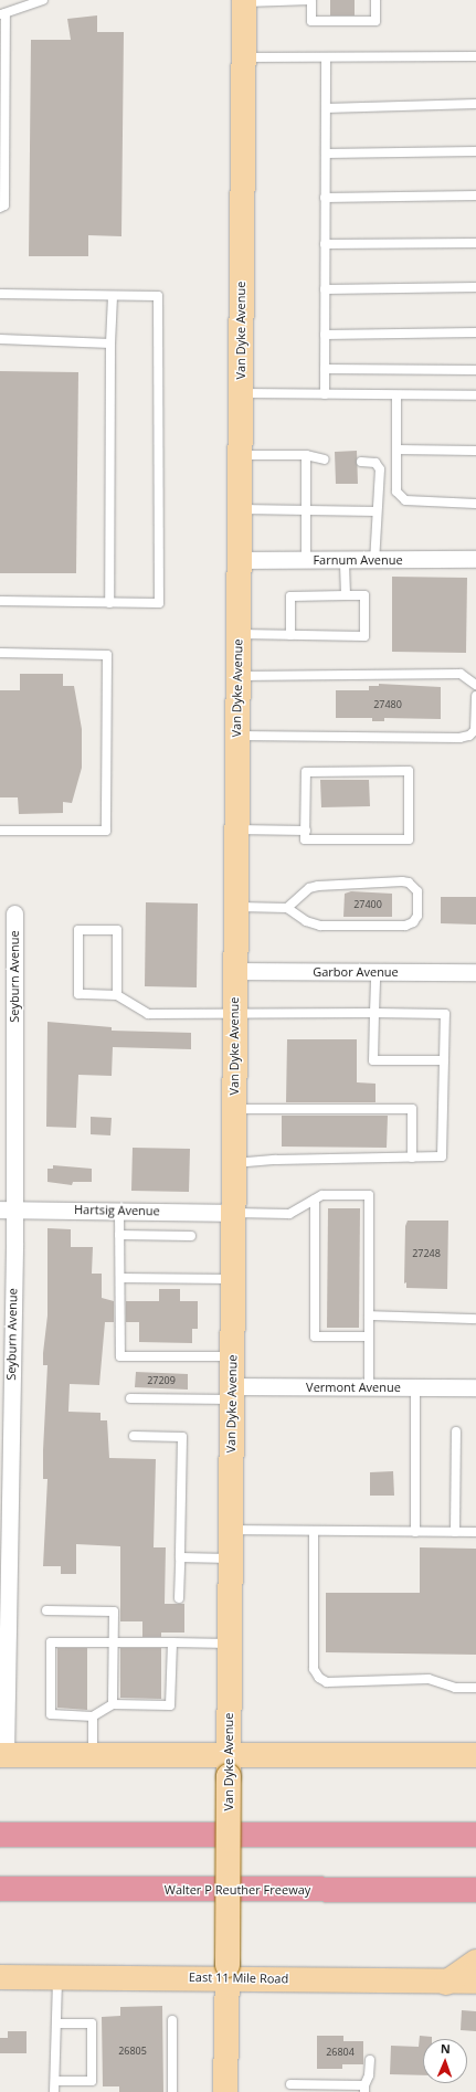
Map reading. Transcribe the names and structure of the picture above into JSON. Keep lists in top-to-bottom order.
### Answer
{
  "streets": {
    "highway": ["Walter P Reuther Freeway"],
    "main road": ["Van Dyke Avenue", "East 11 Mile Road"],
    "street": [
      "Farnum Avenue",
      "Garbor Avenue",
      "Seyburn Avenue",
      "Hartsig Avenue",
      "Vermont Avenue"
    ]
  },
  "crossings": [
    ["Van Dyke Avenue", "Farnum Avenue"],
    ["Van Dyke Avenue", "Garbor Avenue"],
    ["Van Dyke Avenue", "Hartsig Avenue"],
    ["Van Dyke Avenue", "Vermont Avenue"],
    ["Van Dyke Avenue", "East 11 Mile Road"],
    ["Seyburn Avenue", "Hartsig Avenue"]
  ],
  "house_numbers": [
    "27480",
    "27400",
    "27248",
    "27209",
    "26805",
    "26804"
  ],
  "north": "top"
}
